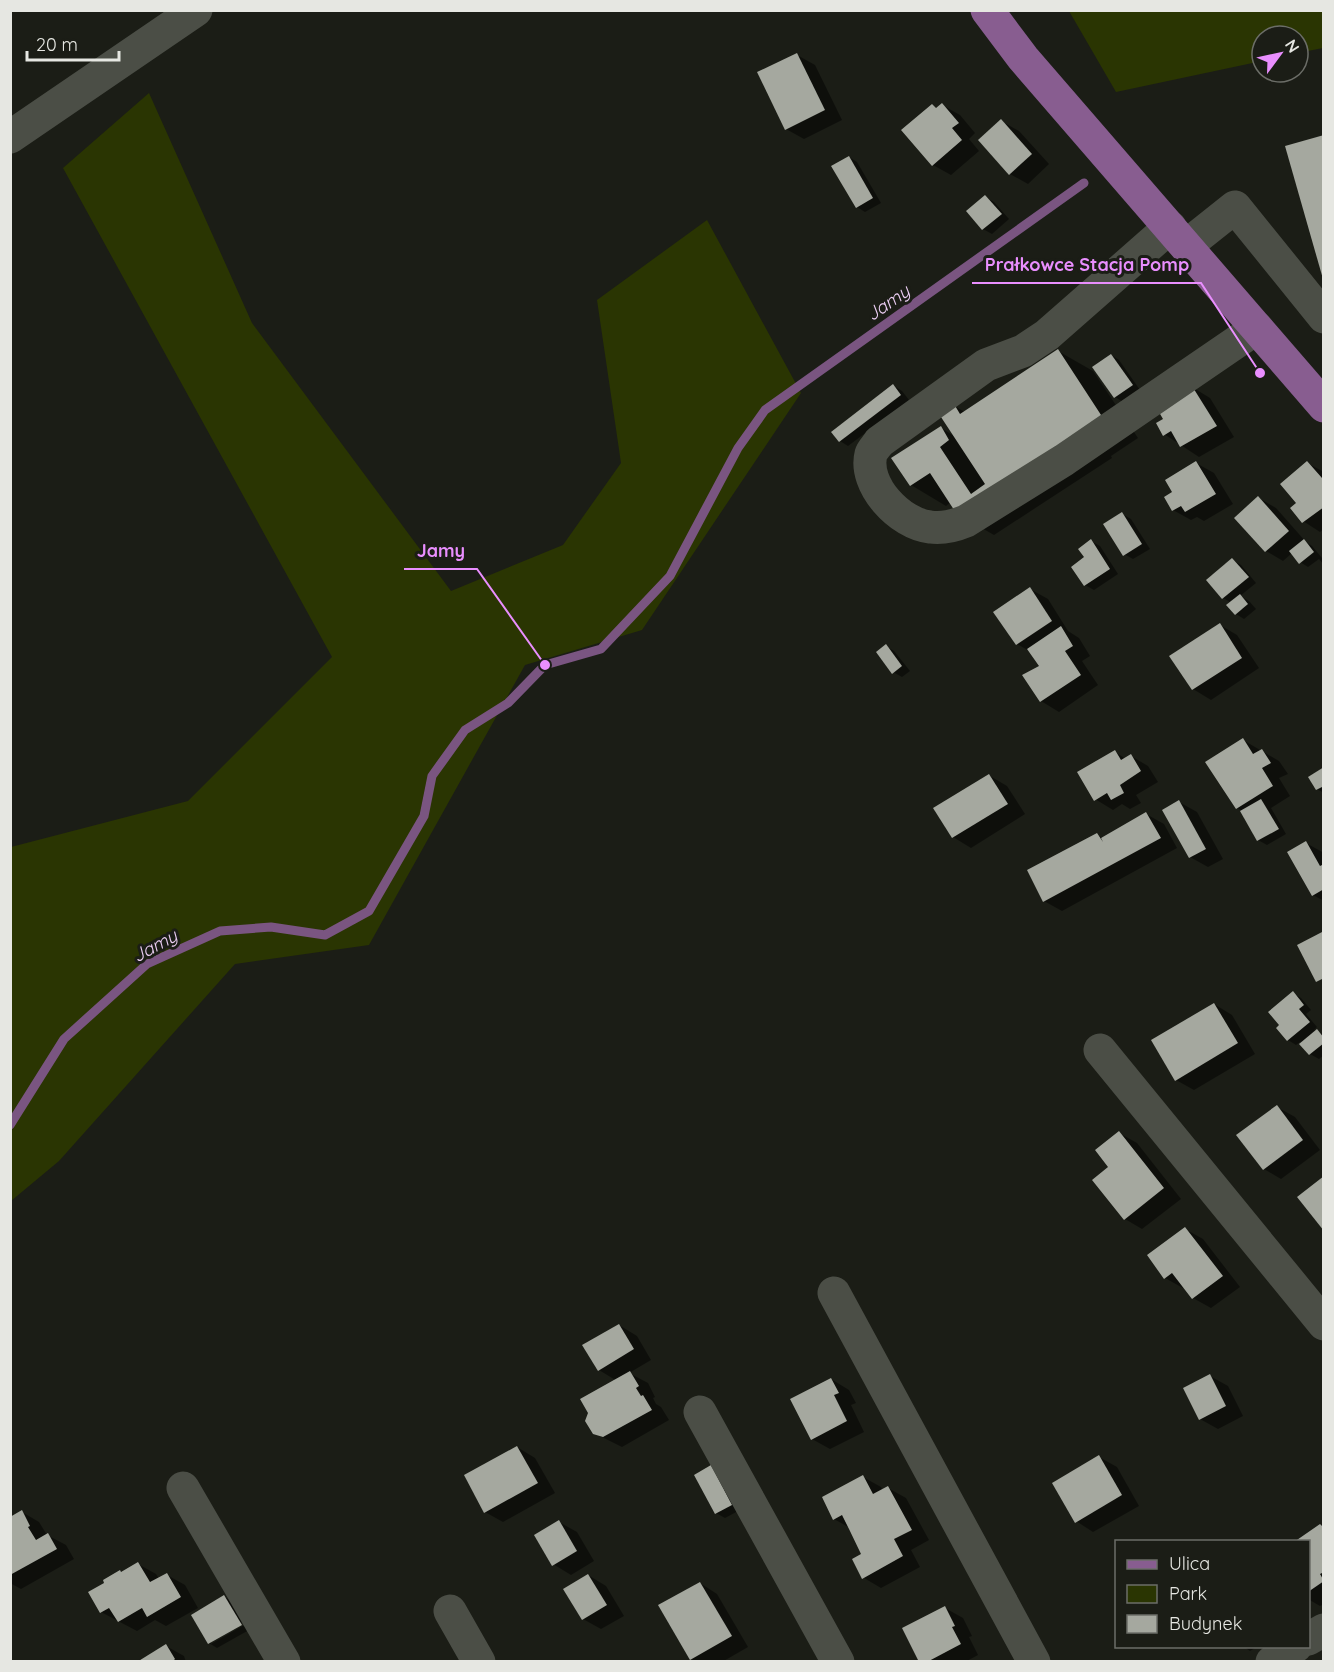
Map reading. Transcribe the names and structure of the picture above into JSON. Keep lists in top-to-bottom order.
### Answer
{
  "water": ["Jamy"],
  "places": ["Prałkowce Stacja Pomp", "Jamy"],
  "legend": ["Ulica", "Park", "Budynek"],
  "scale_bar": "20 m",
  "north": "top right"
}
